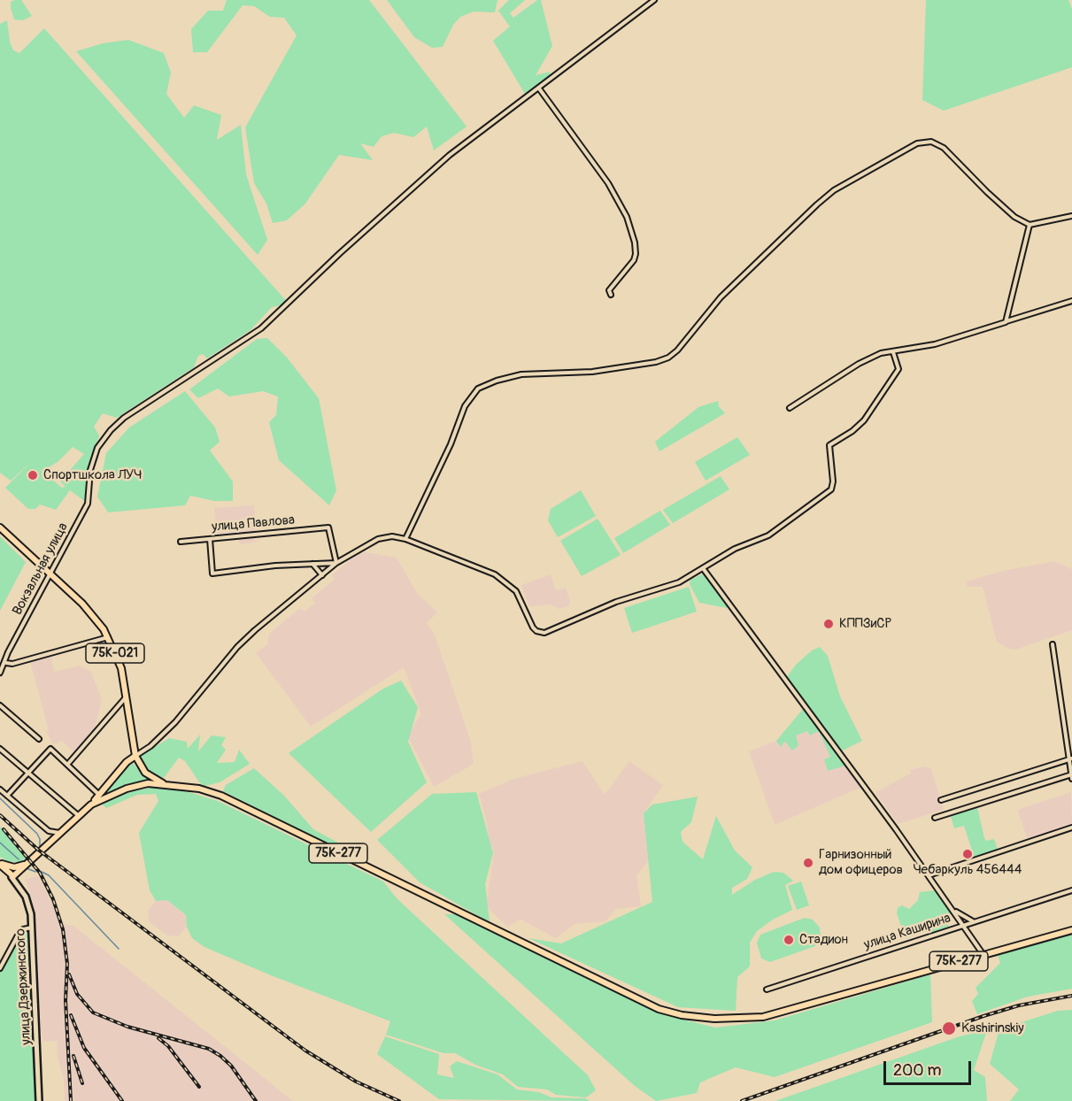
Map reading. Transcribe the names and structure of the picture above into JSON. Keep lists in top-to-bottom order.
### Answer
{
  "streets": {
    "main road": ["75К-021", "75К-277", "улица Дзержинского"],
    "street": ["улица Павлова", "Вокзальная улица", "улица Каширина"]
  },
  "crossings": [
    ["Вокзальная улица", "75К-021"],
    ["75К-021", "75К-277"]
  ],
  "places": [
    "Спортшкола ЛУЧ",
    "КППЗиСР",
    "Чебаpкуль 456444",
    "Гарнизонный дом офицеров",
    "Стадион",
    "Kashirinskiy"
  ],
  "scale_bar": "200 m"
}
